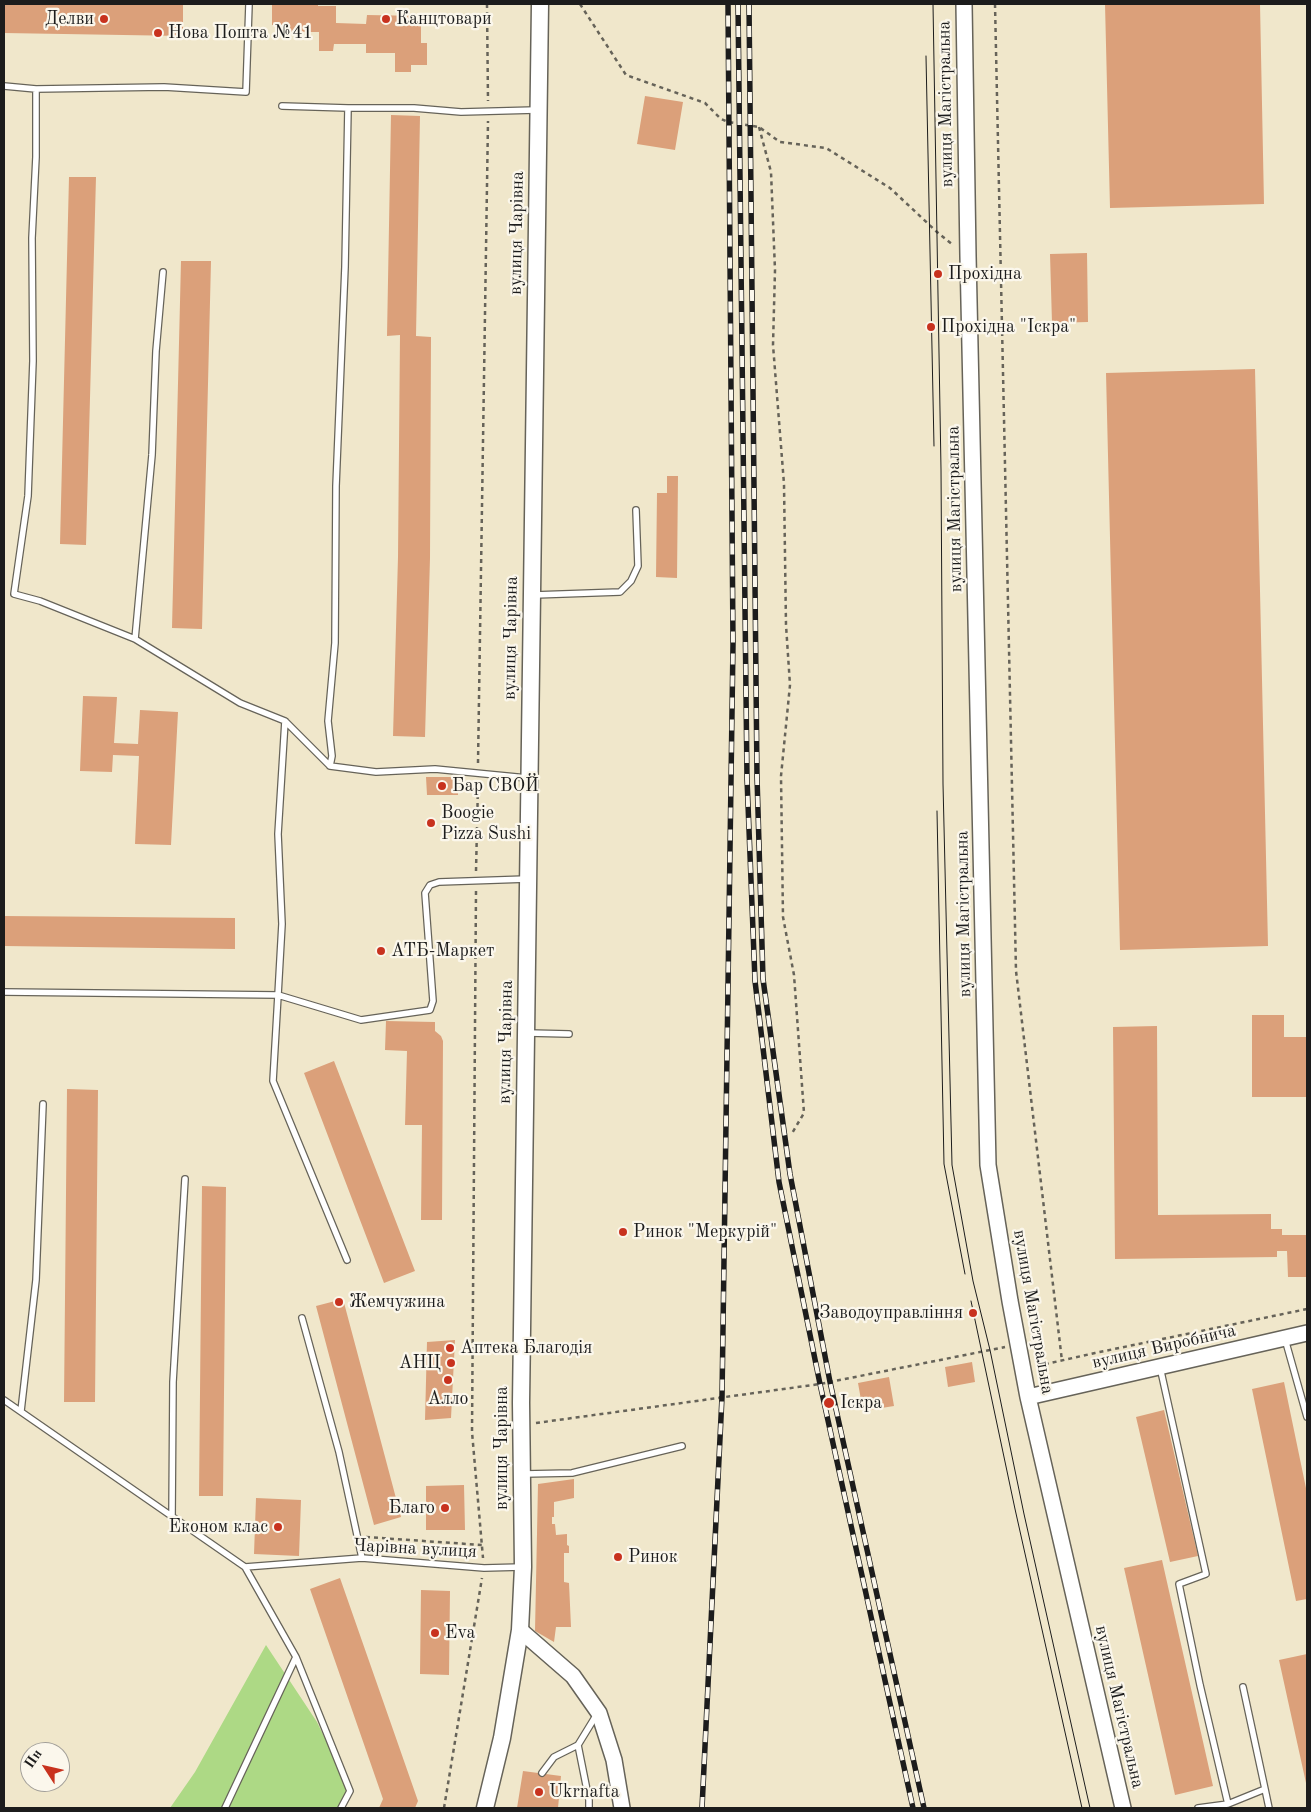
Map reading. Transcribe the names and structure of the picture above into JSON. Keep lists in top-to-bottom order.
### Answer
{
  "streets": {
    "main road": ["вулиця Чарівна"],
    "street": ["вулиця Магістральна", "вулиця Виробнича"],
    "lane": ["Чарівна вулиця"]
  },
  "crossings": [
    ["вулиця Магістральна", "вулиця Виробнича"],
    ["вулиця Чарівна", "Чарівна вулиця"]
  ],
  "places": [
    "Делви",
    "Канцтовари",
    "Нова Пошта №41",
    "Прохідна",
    "Прохідна \"Іскра\"",
    "Бар СВОЙ",
    "Boogie Pizza Sushi",
    "АТБ-Маркет",
    "Ринок \"Меркурій\"",
    "Жемчужина",
    "Заводоуправління",
    "Аптека Благодія",
    "АНЦ",
    "Алло",
    "Іскра",
    "Благо",
    "Економ клас",
    "Ринок",
    "Eva",
    "Ukrnafta"
  ],
  "north": "top left"
}
